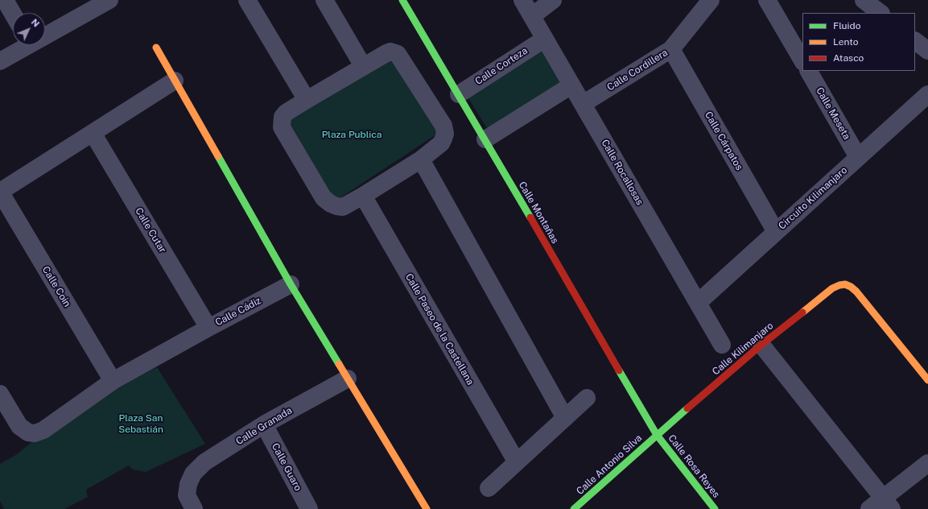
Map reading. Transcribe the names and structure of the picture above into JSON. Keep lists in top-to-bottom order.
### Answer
{
  "streets": {
    "street": [
      "Calle Corteza",
      "Calle Cordillera",
      "Calle Meseta",
      "Calle Cárpatos",
      "Calle Rocallosas",
      "Circuito Kilimanjaro",
      "Calle Montañas",
      "Calle Cutar",
      "Calle Coin",
      "Calle Cádiz",
      "Calle Paseo de la Castellana",
      "Calle Kilimanjaro",
      "Calle Granada",
      "Calle Antonio Silva",
      "Calle Rosa Reyes",
      "Calle Guaro"
    ]
  },
  "crossings": [
    ["Calle Corteza", "Calle Rocallosas"],
    ["Calle Corteza", "Calle Montañas"],
    ["Calle Cordillera", "Calle Cárpatos"],
    ["Calle Cordillera", "Calle Rocallosas"],
    ["Calle Meseta", "Circuito Kilimanjaro"],
    ["Calle Cárpatos", "Circuito Kilimanjaro"],
    ["Calle Rocallosas", "Circuito Kilimanjaro"],
    ["Calle Montañas", "Calle Kilimanjaro"],
    ["Calle Montañas", "Calle Antonio Silva"],
    ["Calle Montañas", "Calle Rosa Reyes"],
    ["Calle Cutar", "Calle Cádiz"],
    ["Calle Coin", "Calle Cádiz"],
    ["Calle Kilimanjaro", "Calle Antonio Silva"],
    ["Calle Kilimanjaro", "Calle Rosa Reyes"],
    ["Calle Granada", "Calle Guaro"],
    ["Calle Antonio Silva", "Calle Rosa Reyes"]
  ],
  "parks": ["Plaza Publica", "Plaza San Sebastián"],
  "legend": ["Fluido", "Lento", "Atasco"],
  "north": "top right"
}
